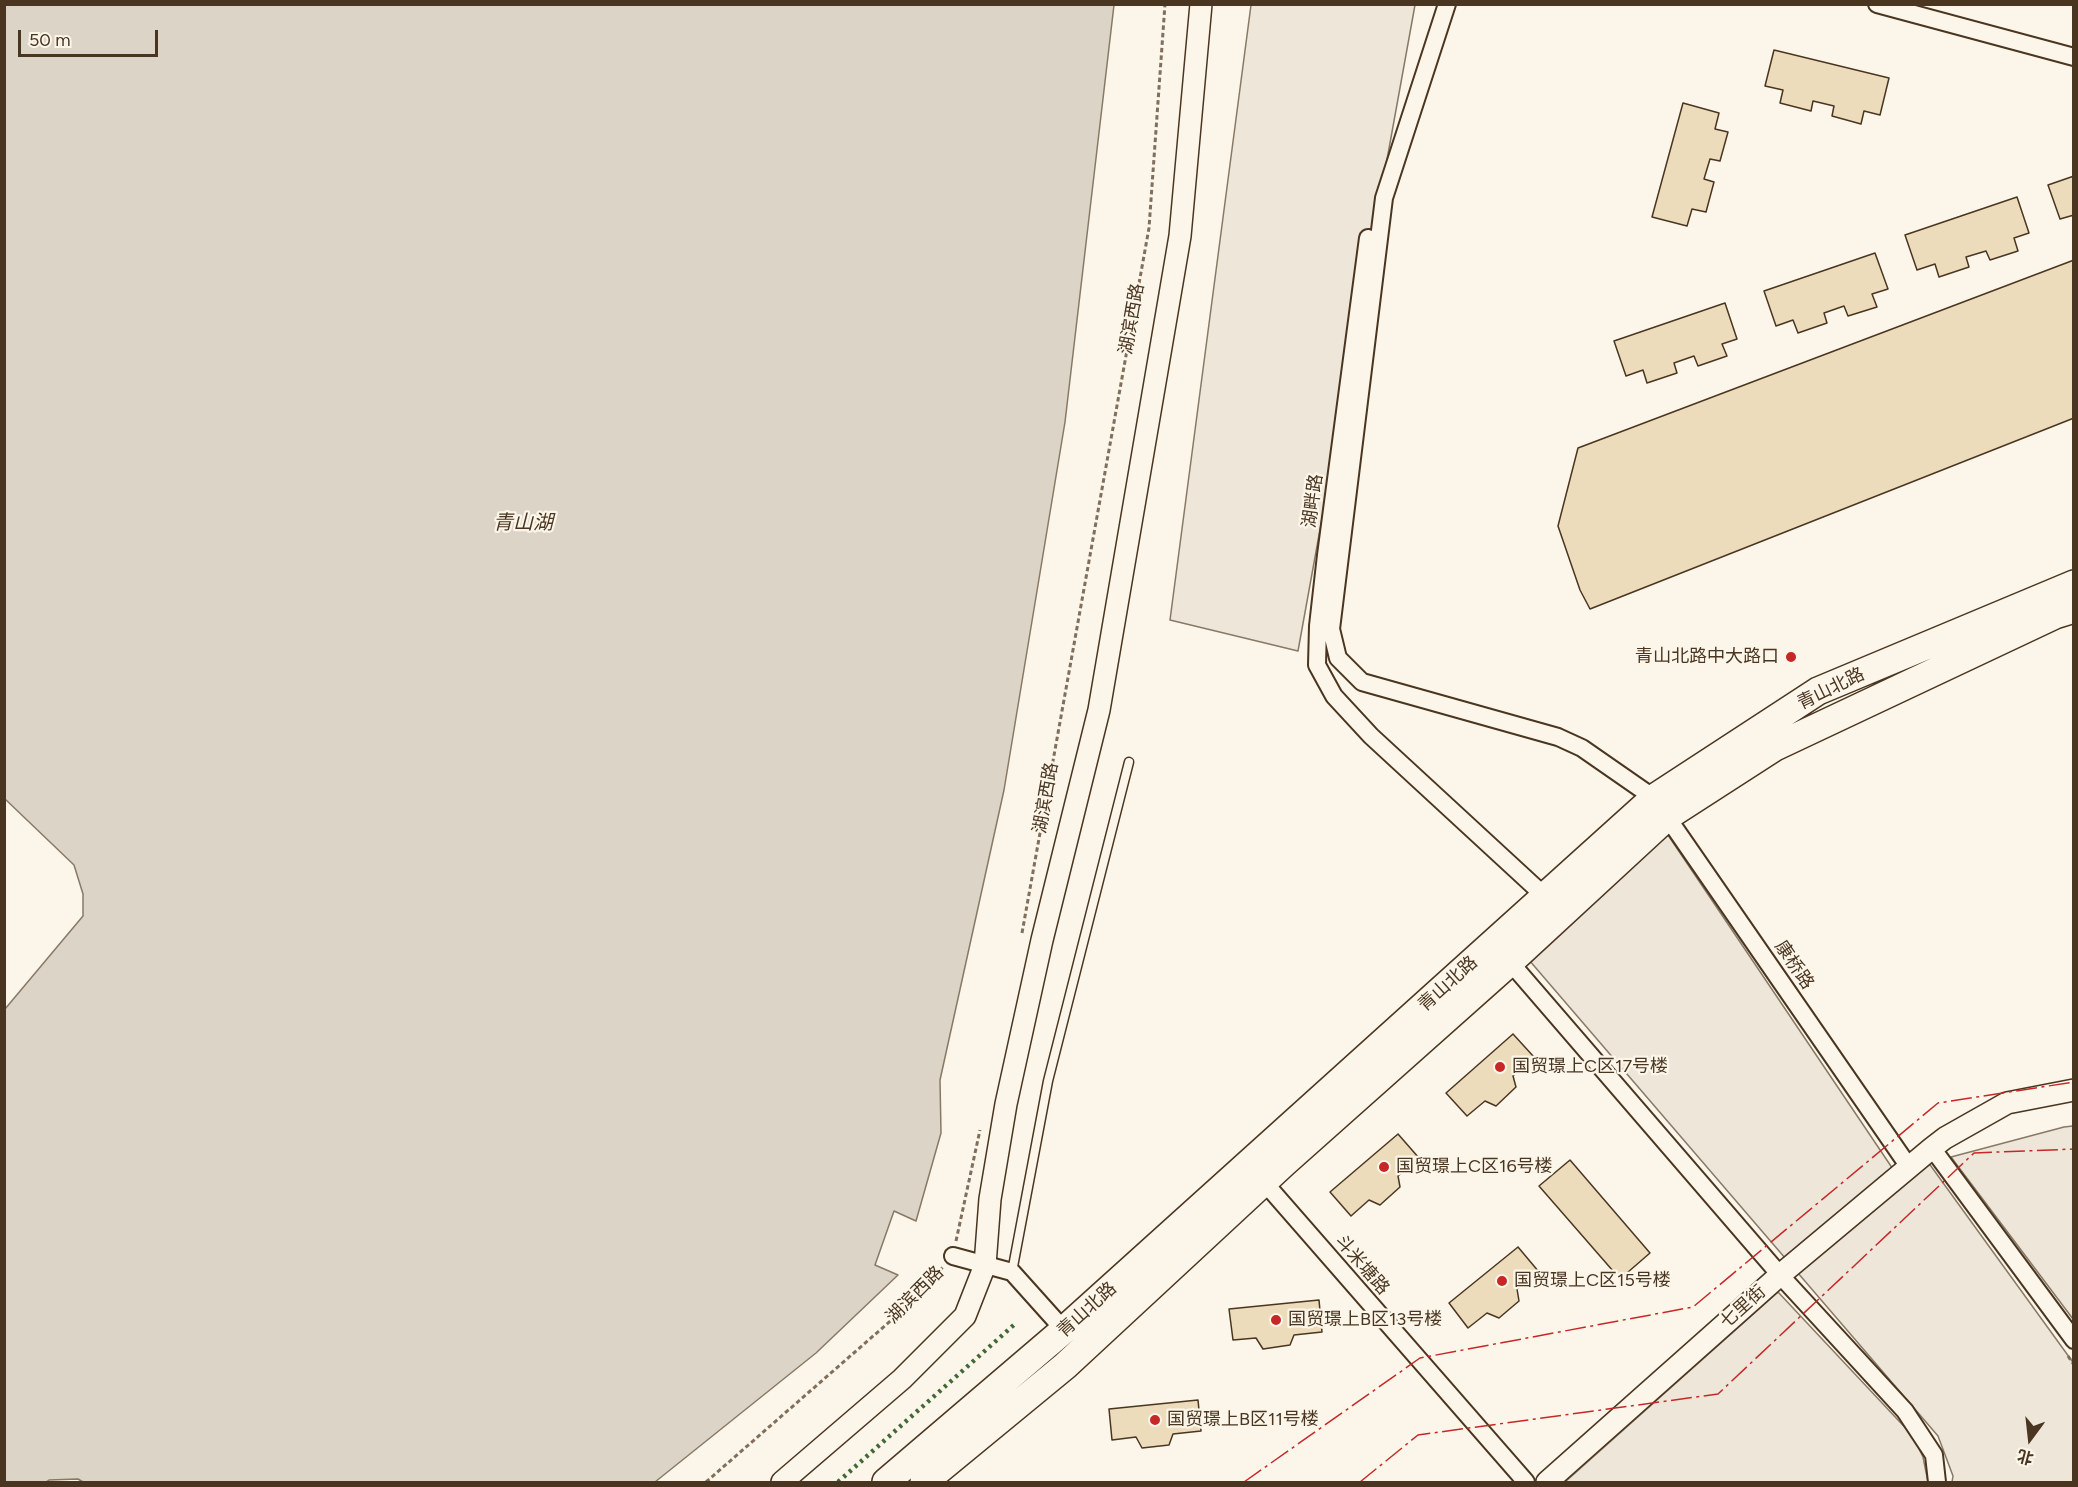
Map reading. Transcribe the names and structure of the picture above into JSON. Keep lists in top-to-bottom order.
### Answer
{
  "streets": {
    "main road": ["青山北路"],
    "street": [
      "湖滨西路",
      "湖畔路",
      "康桥路",
      "斗米塘路",
      "七里街"
    ]
  },
  "crossings": [
    ["湖畔路", "青山北路"],
    ["湖畔路", "康桥路"],
    ["青山北路", "康桥路"],
    ["青山北路", "斗米塘路"],
    ["康桥路", "七里街"]
  ],
  "water": ["青山湖"],
  "places": [
    "青山北路中大路口",
    "国贸璟上C区17号楼",
    "国贸璟上C区16号楼",
    "国贸璟上C区15号楼",
    "国贸璟上B区13号楼",
    "国贸璟上B区11号楼"
  ],
  "scale_bar": "50 m",
  "north": "bottom"
}
